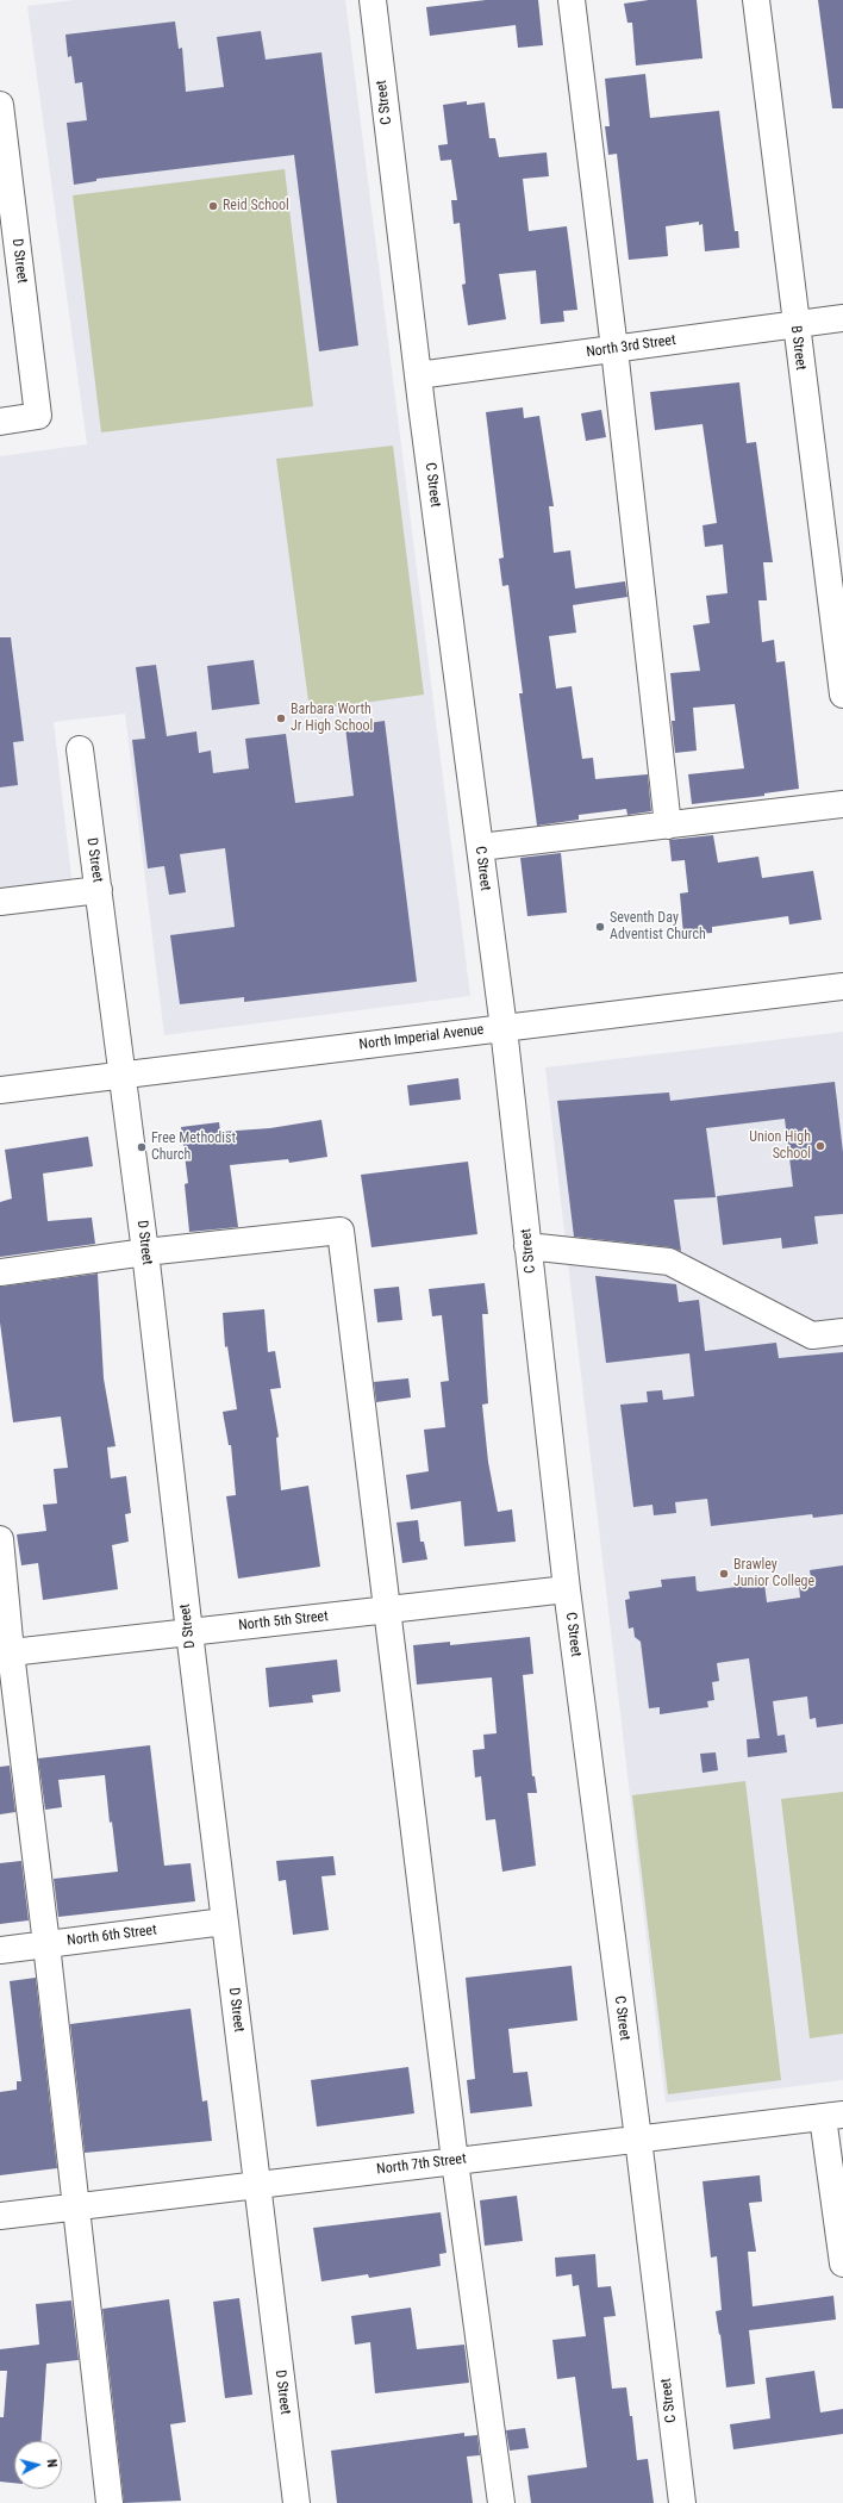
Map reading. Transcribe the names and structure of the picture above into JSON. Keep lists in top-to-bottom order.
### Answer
{
  "streets": {
    "street": [
      "C Street",
      "D Street",
      "North 3rd Street",
      "B Street",
      "North Imperial Avenue",
      "North 5th Street",
      "North 6th Street",
      "North 7th Street"
    ]
  },
  "crossings": [
    ["C Street", "North 3rd Street"],
    ["C Street", "North Imperial Avenue"],
    ["C Street", "North 5th Street"],
    ["C Street", "North 7th Street"],
    ["D Street", "North Imperial Avenue"],
    ["D Street", "North 5th Street"],
    ["D Street", "North 6th Street"],
    ["D Street", "North 7th Street"],
    ["North 3rd Street", "B Street"]
  ],
  "places": [
    "Reid School",
    "Barbara Worth Jr High School",
    "Seventh Day Adventist Church",
    "Union High School",
    "Free Methodist Church",
    "Brawley Junior College"
  ],
  "north": "right"
}
